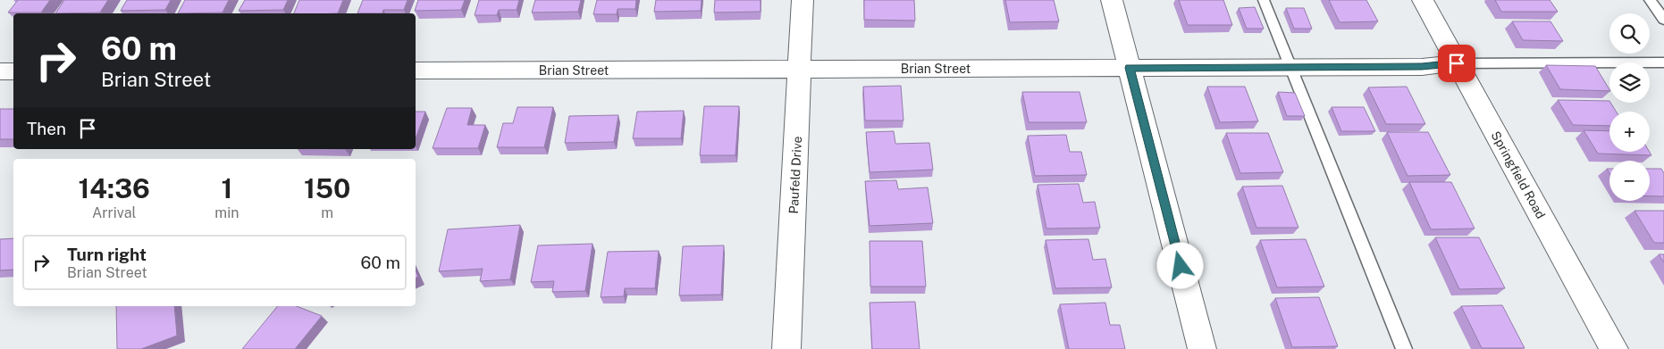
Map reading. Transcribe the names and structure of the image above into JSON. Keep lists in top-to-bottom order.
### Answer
{
  "streets": {
    "street": ["Brian Street", "Paufeld Drive", "Springfield Road"]
  },
  "crossings": [
    ["Brian Street", "Paufeld Drive"],
    ["Brian Street", "Springfield Road"]
  ],
  "page": {
    "map_buttons": ["+", "−"],
    "turn": ["60 m", "Brian Street"],
    "then": "Then",
    "eta": [
      "14:36",
      "Arrival",
      "1",
      "min",
      "150",
      "m"
    ],
    "list": [
      {
        "name": "Turn right",
        "note": "Brian Street",
        "value": "60 m"
      }
    ]
  }
}
